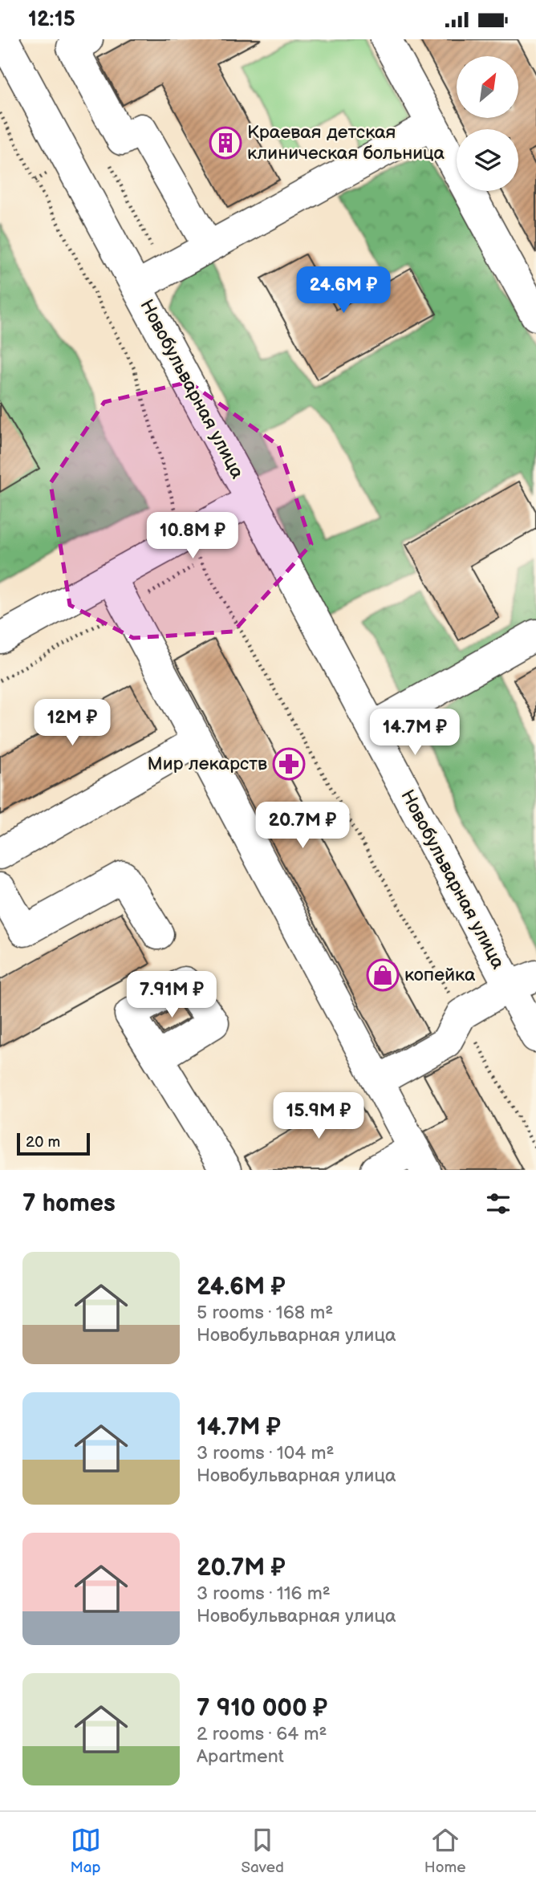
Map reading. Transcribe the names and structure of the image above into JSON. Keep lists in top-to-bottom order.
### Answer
{
  "streets": {
    "street": ["Новобульварная улица"]
  },
  "places": {
    "building": ["Краевая детская клиническая больница"],
    "pharmacy": ["Мир лекарств"],
    "shop": ["копейка"]
  },
  "scale_bar": "20 m",
  "north": "top right",
  "page": {
    "status": "12:15",
    "price": [
      "24.6M ₽",
      "10.8M ₽",
      "12M ₽",
      "14.7M ₽",
      "20.7M ₽",
      "7.91M ₽",
      "15.9M ₽"
    ],
    "scale": "20 m",
    "heading": "7 homes",
    "list": [
      {
        "name": "24.6M ₽",
        "note": "5 rooms · 168 m² · Новобульварная улица"
      },
      {
        "name": "14.7M ₽",
        "note": "3 rooms · 104 m² · Новобульварная улица"
      },
      {
        "name": "20.7M ₽",
        "note": "3 rooms · 116 m² · Новобульварная улица"
      },
      {
        "name": "7 910 000 ₽",
        "note": "2 rooms · 64 m² · Apartment"
      }
    ],
    "tabs": ["Map", "Saved", "Home"]
  }
}
